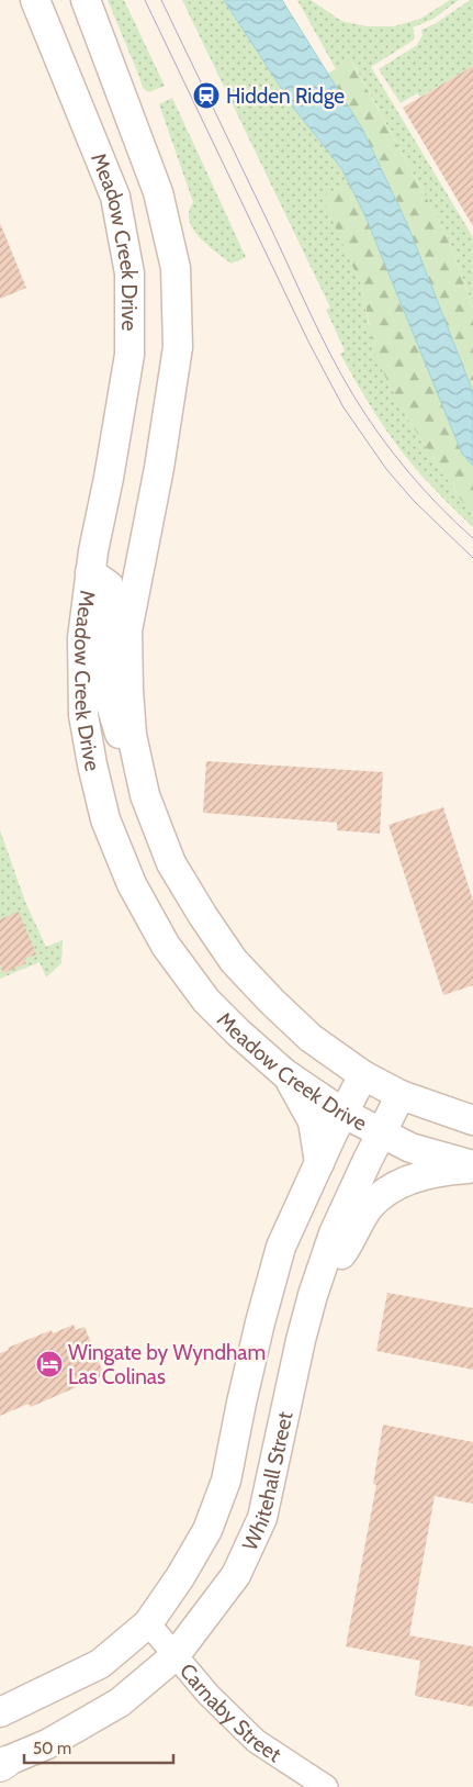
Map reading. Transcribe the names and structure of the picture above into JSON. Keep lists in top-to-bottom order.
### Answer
{
  "streets": {
    "street": ["Meadow Creek Drive", "Whitehall Street", "Carnaby Street"]
  },
  "crossings": [
    ["Meadow Creek Drive", "Whitehall Street"],
    ["Whitehall Street", "Carnaby Street"]
  ],
  "places": {
    "station": ["Hidden Ridge"],
    "hotel": ["Wingate by Wyndham Las Colinas"]
  },
  "scale_bar": "50 m"
}
